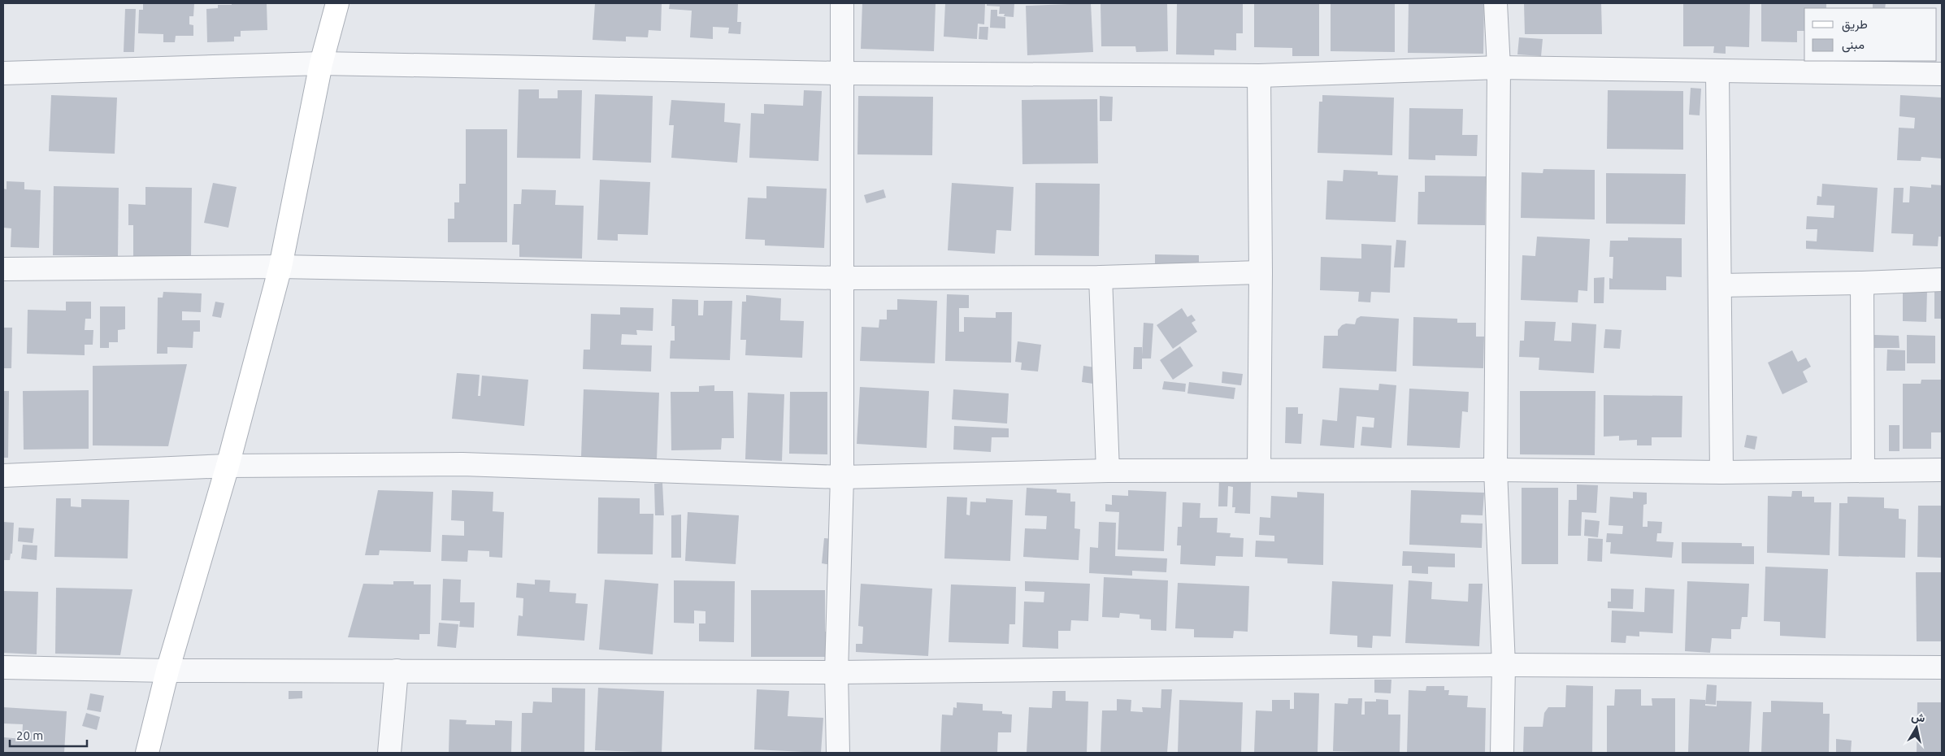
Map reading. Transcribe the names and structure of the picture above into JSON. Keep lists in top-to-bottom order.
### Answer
{
  "legend": ["طريق", "مبنى"],
  "scale_bar": "20 m",
  "north": "top"
}
